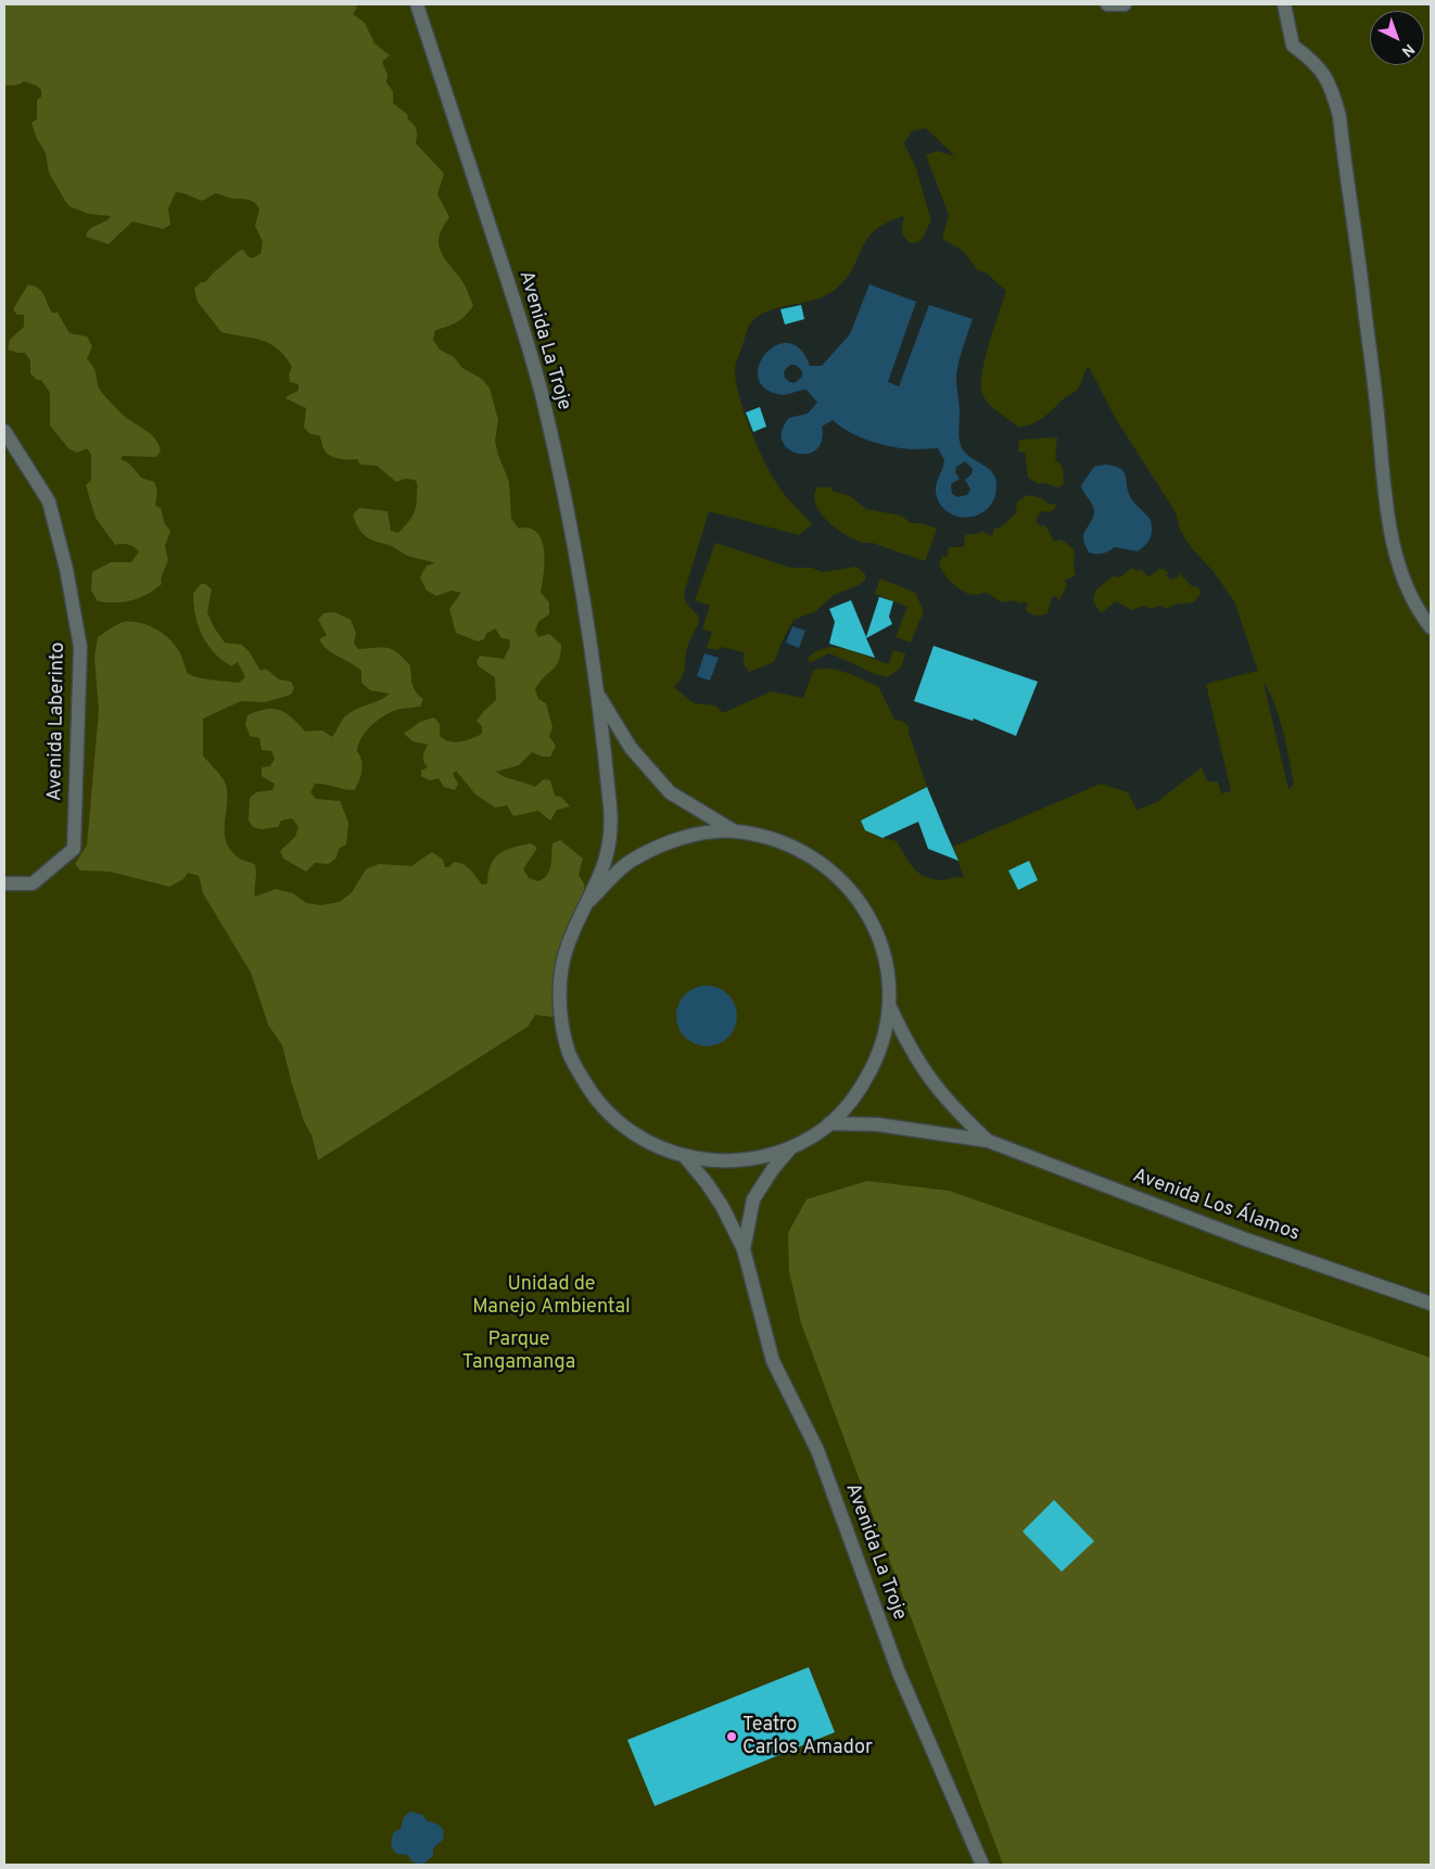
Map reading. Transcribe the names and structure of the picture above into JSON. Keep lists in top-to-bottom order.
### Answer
{
  "streets": {
    "street": ["Avenida La Troje", "Avenida Laberinto", "Avenida Los Álamos"]
  },
  "parks": ["Unidad de Manejo Ambiental", "Parque Tangamanga"],
  "places": ["Teatro Carlos Amador"],
  "north": "bottom right"
}
